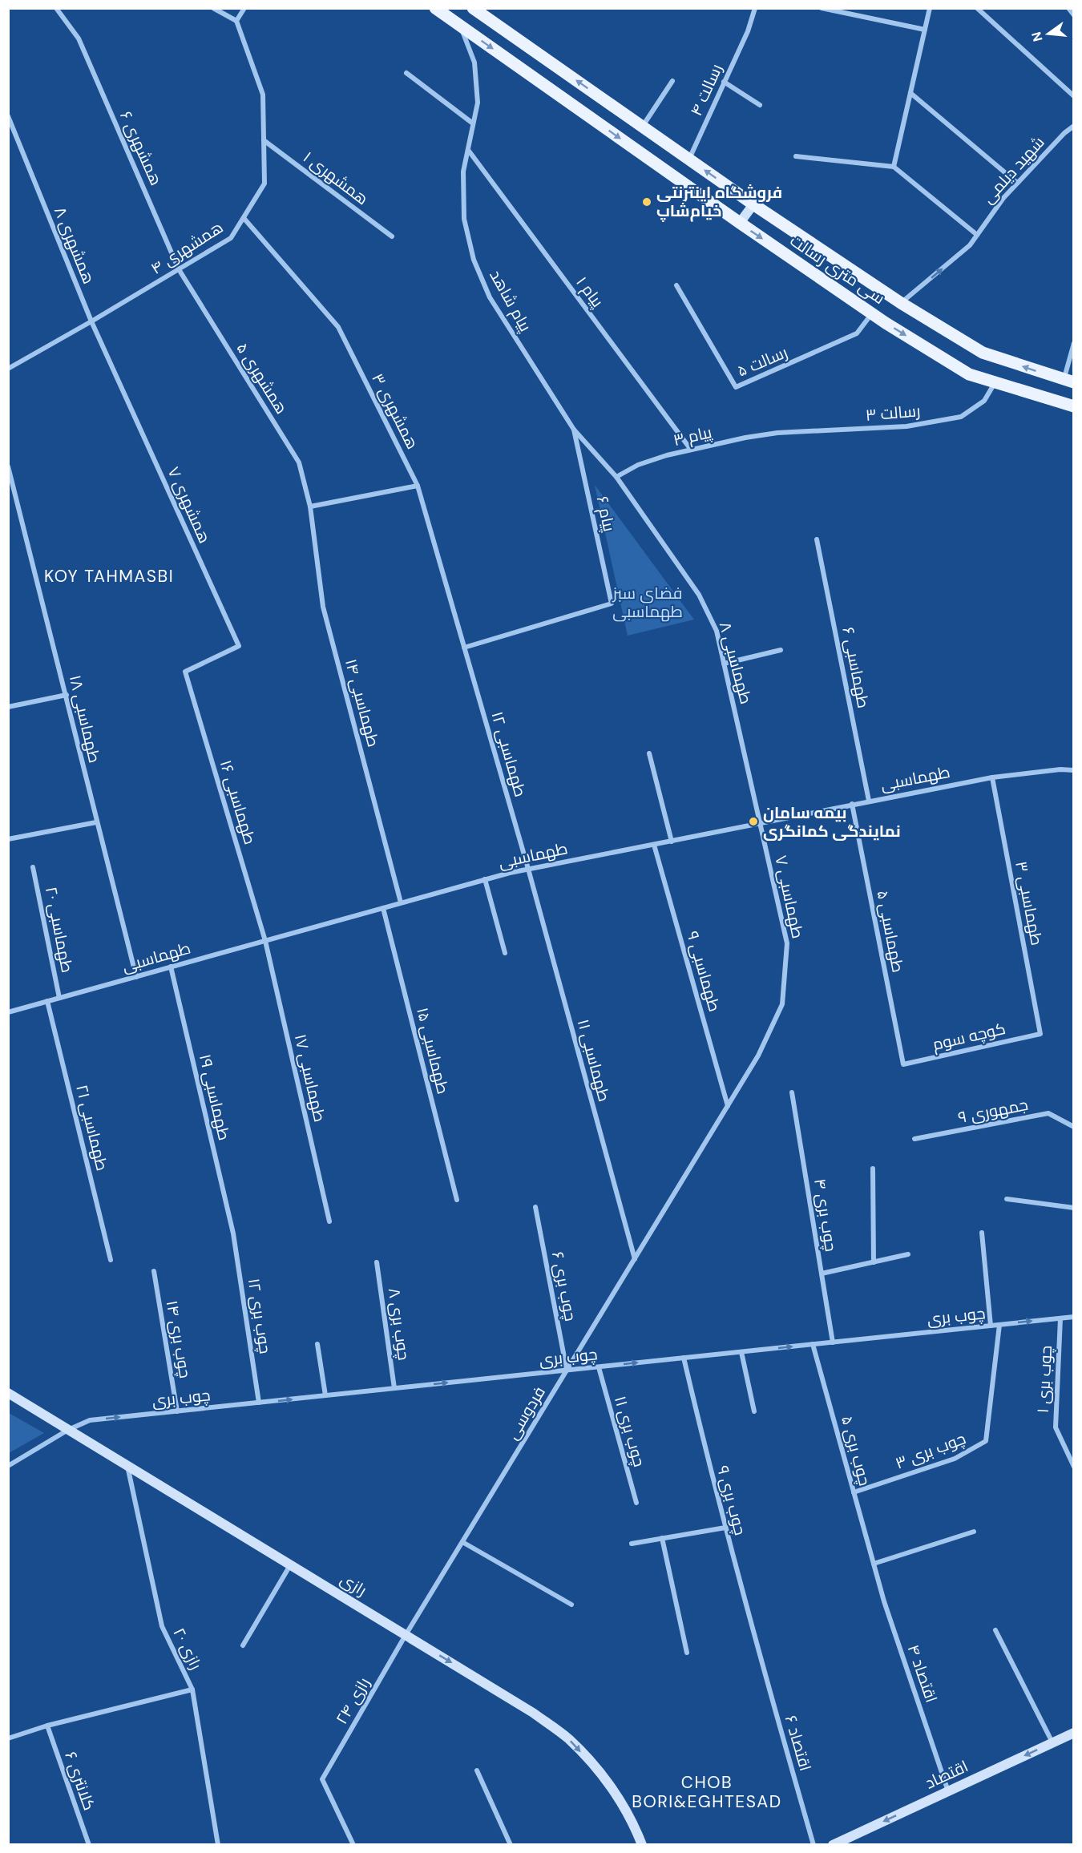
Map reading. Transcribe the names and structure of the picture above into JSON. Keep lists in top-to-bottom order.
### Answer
{
  "streets": {
    "main road": ["سی متری رسالت", "رازی", "اقتصاد"],
    "street": [
      "۴ رسالت",
      "۶ همشهری",
      "شهید دیلمی",
      "۱ همشهری",
      "۸ همشهری",
      "همشهری ۴",
      "۱ پیام",
      "پیام شاهد",
      "۵ رسالت",
      "۵ همشهری",
      "۳ همشهری",
      "۳ رسالت",
      "۳ پیام",
      "۷ همشهری",
      "۶ پیام",
      "۸ طهماسبی",
      "۶ طهماسبی",
      "۱۴ طهماسبی",
      "۱۸ طهماسبی",
      "۱۲ طهماسبی",
      "طهماسبی",
      "۱۶ طهماسبی",
      "۷ طهماسبی",
      "۳ طهماسبی",
      "۲۰ طهماسبی",
      "۵ طهماسبی",
      "۹ طهماسبی",
      "کوچه سوم",
      "۱۵ طهماسبی",
      "۱۱ طهماسبی",
      "۱۷ طهماسبی",
      "۱۹ طهماسبی",
      "۹ جمهوری",
      "۲۱ طهماسبی",
      "۴ چوب بری",
      "۶ چوب بری",
      "۱۲ چوب بری",
      "چوب بری",
      "۸ چوب بری",
      "۱۴ چوب بری",
      "۱ چوب بری",
      "فردوسی",
      "۱۱ چوب بری",
      "۵ چوب بری",
      "۳ چوب بری",
      "۹ چوب بری",
      "رازی ۲۰",
      "۴ اقتصاد",
      "رازی ۲۴",
      "۶ اقتصاد",
      "کلانتری ۶"
    ]
  },
  "crossings": [
    ["۴ رسالت", "سی متری رسالت"],
    ["۶ همشهری", "همشهری ۴"],
    ["۶ همشهری", "۵ همشهری"],
    ["شهید دیلمی", "سی متری رسالت"],
    ["۱ همشهری", "همشهری ۴"],
    ["۸ همشهری", "همشهری ۴"],
    ["۸ همشهری", "۷ همشهری"],
    ["همشهری ۴", "۵ همشهری"],
    ["همشهری ۴", "۳ همشهری"],
    ["همشهری ۴", "۷ همشهری"],
    ["سی متری رسالت", "پیام شاهد"],
    ["سی متری رسالت", "۵ رسالت"],
    ["سی متری رسالت", "۳ رسالت"],
    ["۱ پیام", "پیام شاهد"],
    ["۱ پیام", "۳ پیام"],
    ["پیام شاهد", "۳ پیام"],
    ["پیام شاهد", "۶ پیام"],
    ["پیام شاهد", "۸ طهماسبی"],
    ["۵ همشهری", "۱۴ طهماسبی"],
    ["۳ همشهری", "۶ پیام"],
    ["۳ همشهری", "۱۲ طهماسبی"],
    ["۳ رسالت", "۳ پیام"],
    ["۳ پیام", "۸ طهماسبی"],
    ["۷ همشهری", "۱۶ طهماسبی"],
    ["۶ پیام", "۱۲ طهماسبی"],
    ["۸ طهماسبی", "طهماسبی"],
    ["۸ طهماسبی", "۷ طهماسبی"],
    ["۶ طهماسبی", "طهماسبی"],
    ["۱۴ طهماسبی", "طهماسبی"],
    ["۱۸ طهماسبی", "طهماسبی"],
    ["۱۲ طهماسبی", "طهماسبی"],
    ["۱۲ طهماسبی", "۱۱ طهماسبی"],
    ["طهماسبی", "۱۶ طهماسبی"],
    ["طهماسبی", "۷ طهماسبی"],
    ["طهماسبی", "۳ طهماسبی"],
    ["طهماسبی", "۲۰ طهماسبی"],
    ["طهماسبی", "۵ طهماسبی"],
    ["طهماسبی", "۹ طهماسبی"],
    ["طهماسبی", "۱۵ طهماسبی"],
    ["طهماسبی", "۱۱ طهماسبی"],
    ["طهماسبی", "۱۷ طهماسبی"],
    ["طهماسبی", "۱۹ طهماسبی"],
    ["طهماسبی", "۲۱ طهماسبی"],
    ["۱۶ طهماسبی", "۱۷ طهماسبی"],
    ["۷ طهماسبی", "۹ طهماسبی"],
    ["۷ طهماسبی", "فردوسی"],
    ["۳ طهماسبی", "کوچه سوم"],
    ["۵ طهماسبی", "کوچه سوم"],
    ["۹ طهماسبی", "فردوسی"],
    ["۱۱ طهماسبی", "فردوسی"],
    ["۱۹ طهماسبی", "۱۲ چوب بری"],
    ["۴ چوب بری", "چوب بری"],
    ["۶ چوب بری", "چوب بری"],
    ["۶ چوب بری", "فردوسی"],
    ["۱۲ چوب بری", "چوب بری"],
    ["چوب بری", "۸ چوب بری"],
    ["چوب بری", "۱۴ چوب بری"],
    ["چوب بری", "۱ چوب بری"],
    ["چوب بری", "فردوسی"],
    ["چوب بری", "۱۱ چوب بری"],
    ["چوب بری", "۵ چوب بری"],
    ["چوب بری", "۳ چوب بری"],
    ["چوب بری", "۹ چوب بری"],
    ["چوب بری", "رازی"],
    ["فردوسی", "رازی"],
    ["فردوسی", "رازی ۲۴"],
    ["۵ چوب بری", "۳ چوب بری"],
    ["۵ چوب بری", "۴ اقتصاد"],
    ["۹ چوب بری", "۶ اقتصاد"],
    ["رازی", "رازی ۲۰"],
    ["رازی", "رازی ۲۴"],
    ["۴ اقتصاد", "اقتصاد"]
  ],
  "one_way": [
    "شهید دیلمی",
    "چوب بری",
    "رازی",
    "اقتصاد"
  ],
  "districts": ["KOY TAHMASBI", "CHOB BORI&EGHTESAD"],
  "parks": ["فضای سبز طهماسبی"],
  "places": ["فروشگاه اینترنتی خیام‌شاپ", "بیمه سامان نمایندگی کمانگری"],
  "north": "left"
}
